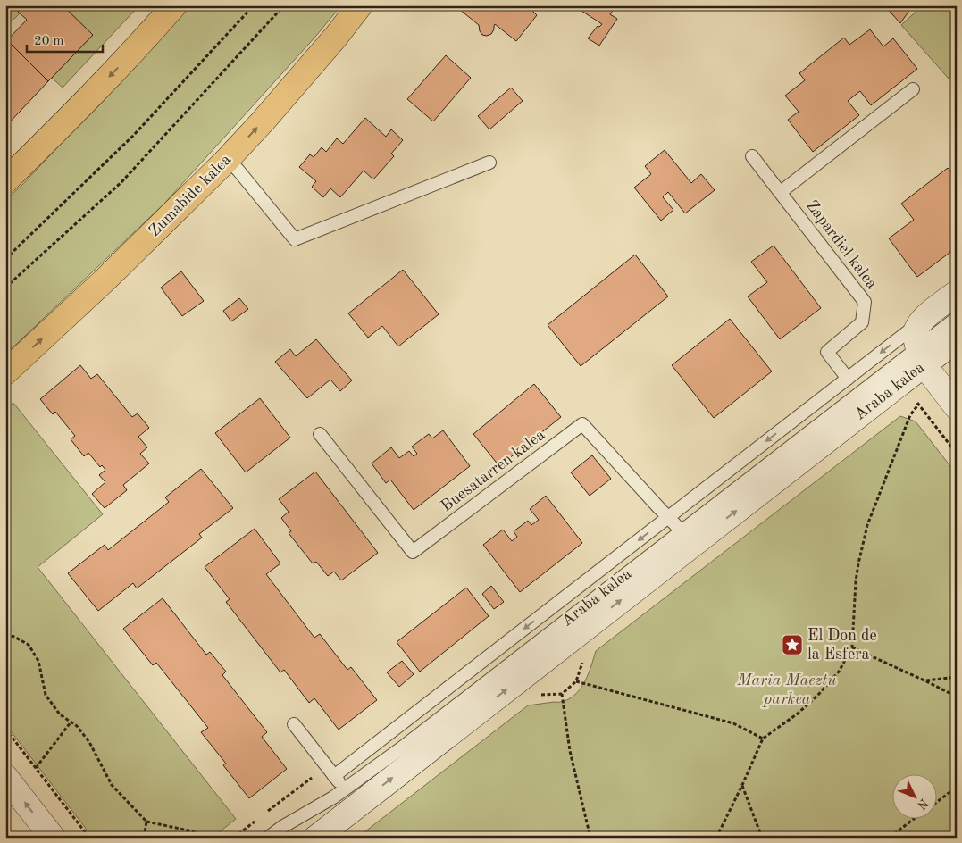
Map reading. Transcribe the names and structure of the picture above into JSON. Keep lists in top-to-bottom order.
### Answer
{
  "streets": {
    "main road": ["Zumabide kalea"],
    "street": ["Araba kalea"],
    "lane": ["Zapardiel kalea", "Buesatarren kalea"]
  },
  "crossings": [
    ["Araba kalea", "Buesatarren kalea"]
  ],
  "parks": ["Maria Maeztu parkea"],
  "places": {
    "place": ["El Don de la Esfera"]
  },
  "scale_bar": "20 m",
  "north": "bottom right"
}
